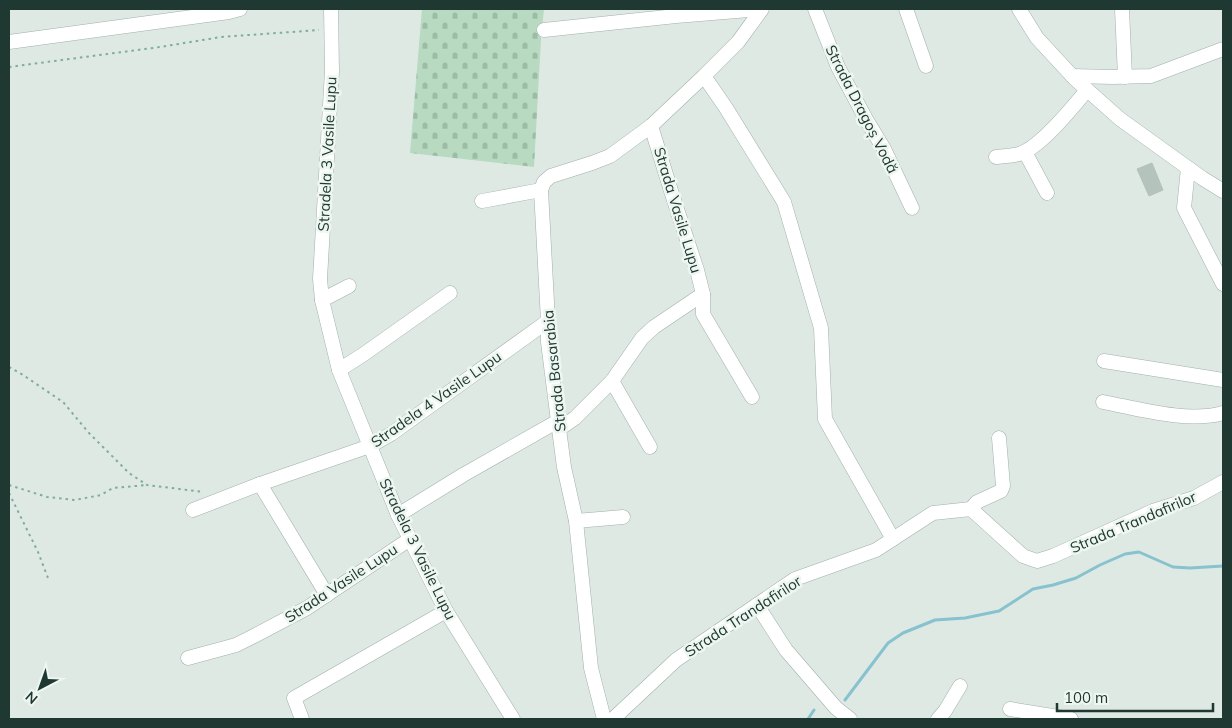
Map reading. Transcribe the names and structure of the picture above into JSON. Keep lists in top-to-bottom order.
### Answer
{
  "streets": {
    "street": [
      "Strada Dragoș Vodă",
      "Stradela 3 Vasile Lupu",
      "Strada Vasile Lupu",
      "Strada Basarabia",
      "Stradela 4 Vasile Lupu",
      "Strada Trandafirilor"
    ]
  },
  "crossings": [
    ["Stradela 3 Vasile Lupu", "Strada Vasile Lupu"],
    ["Stradela 3 Vasile Lupu", "Stradela 4 Vasile Lupu"],
    ["Strada Vasile Lupu", "Strada Basarabia"],
    ["Strada Basarabia", "Stradela 4 Vasile Lupu"]
  ],
  "scale_bar": "100 m",
  "north": "bottom left"
}
